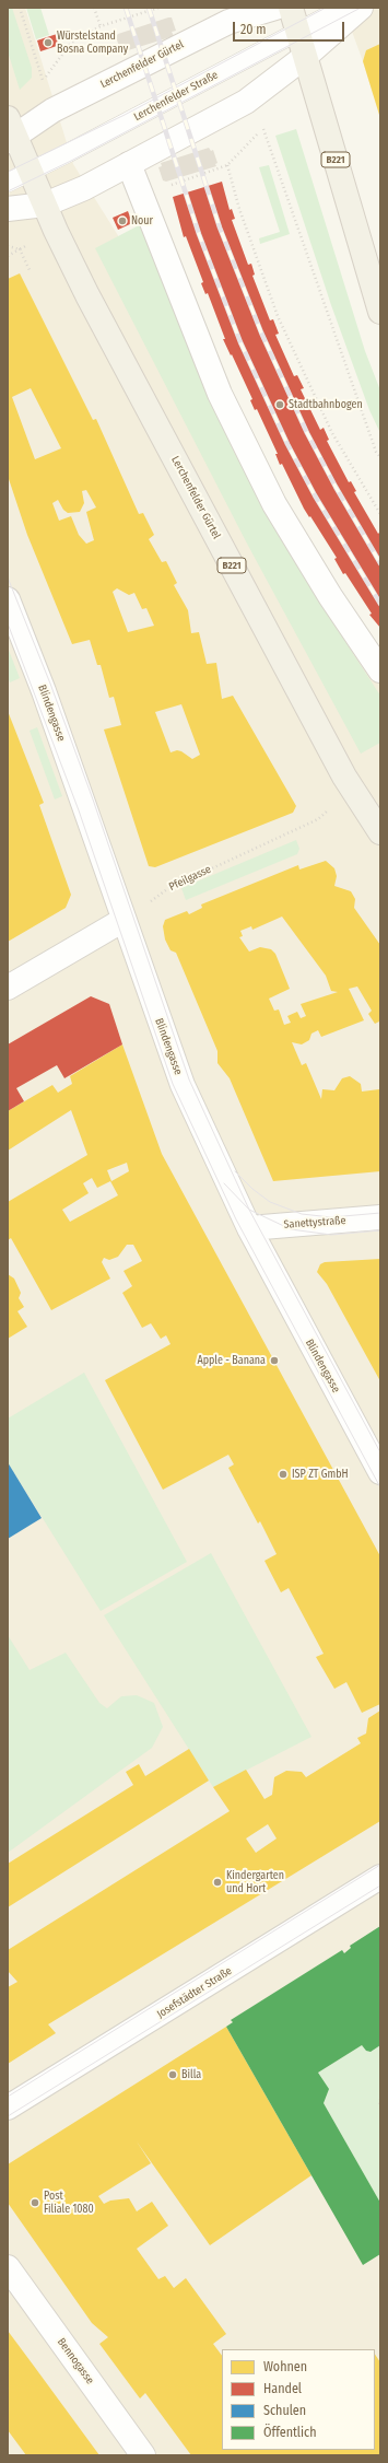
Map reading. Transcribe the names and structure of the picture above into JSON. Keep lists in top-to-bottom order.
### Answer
{
  "streets": {
    "main road": ["Lerchenfelder Gürtel", "B221"],
    "street": [
      "Blindengasse",
      "Sanettystraße",
      "Josefstädter Straße",
      "Bennogasse"
    ],
    "lane": ["Lerchenfelder Straße"],
    "path": ["Pfeilgasse"]
  },
  "crossings": [
    ["Lerchenfelder Gürtel", "Lerchenfelder Straße"],
    ["Lerchenfelder Gürtel", "Pfeilgasse"],
    ["Lerchenfelder Straße", "B221"],
    ["Blindengasse", "Pfeilgasse"],
    ["Blindengasse", "Sanettystraße"]
  ],
  "places": [
    "Würstelstand Bosna Company",
    "Nour",
    "Stadtbahnbogen",
    "Apple - Banana",
    "ISP ZT GmbH",
    "Kindergarten und Hort",
    "Billa",
    "Post Filiale 1080"
  ],
  "legend": [
    "Wohnen",
    "Handel",
    "Schulen",
    "Öffentlich"
  ],
  "scale_bar": "20 m"
}
